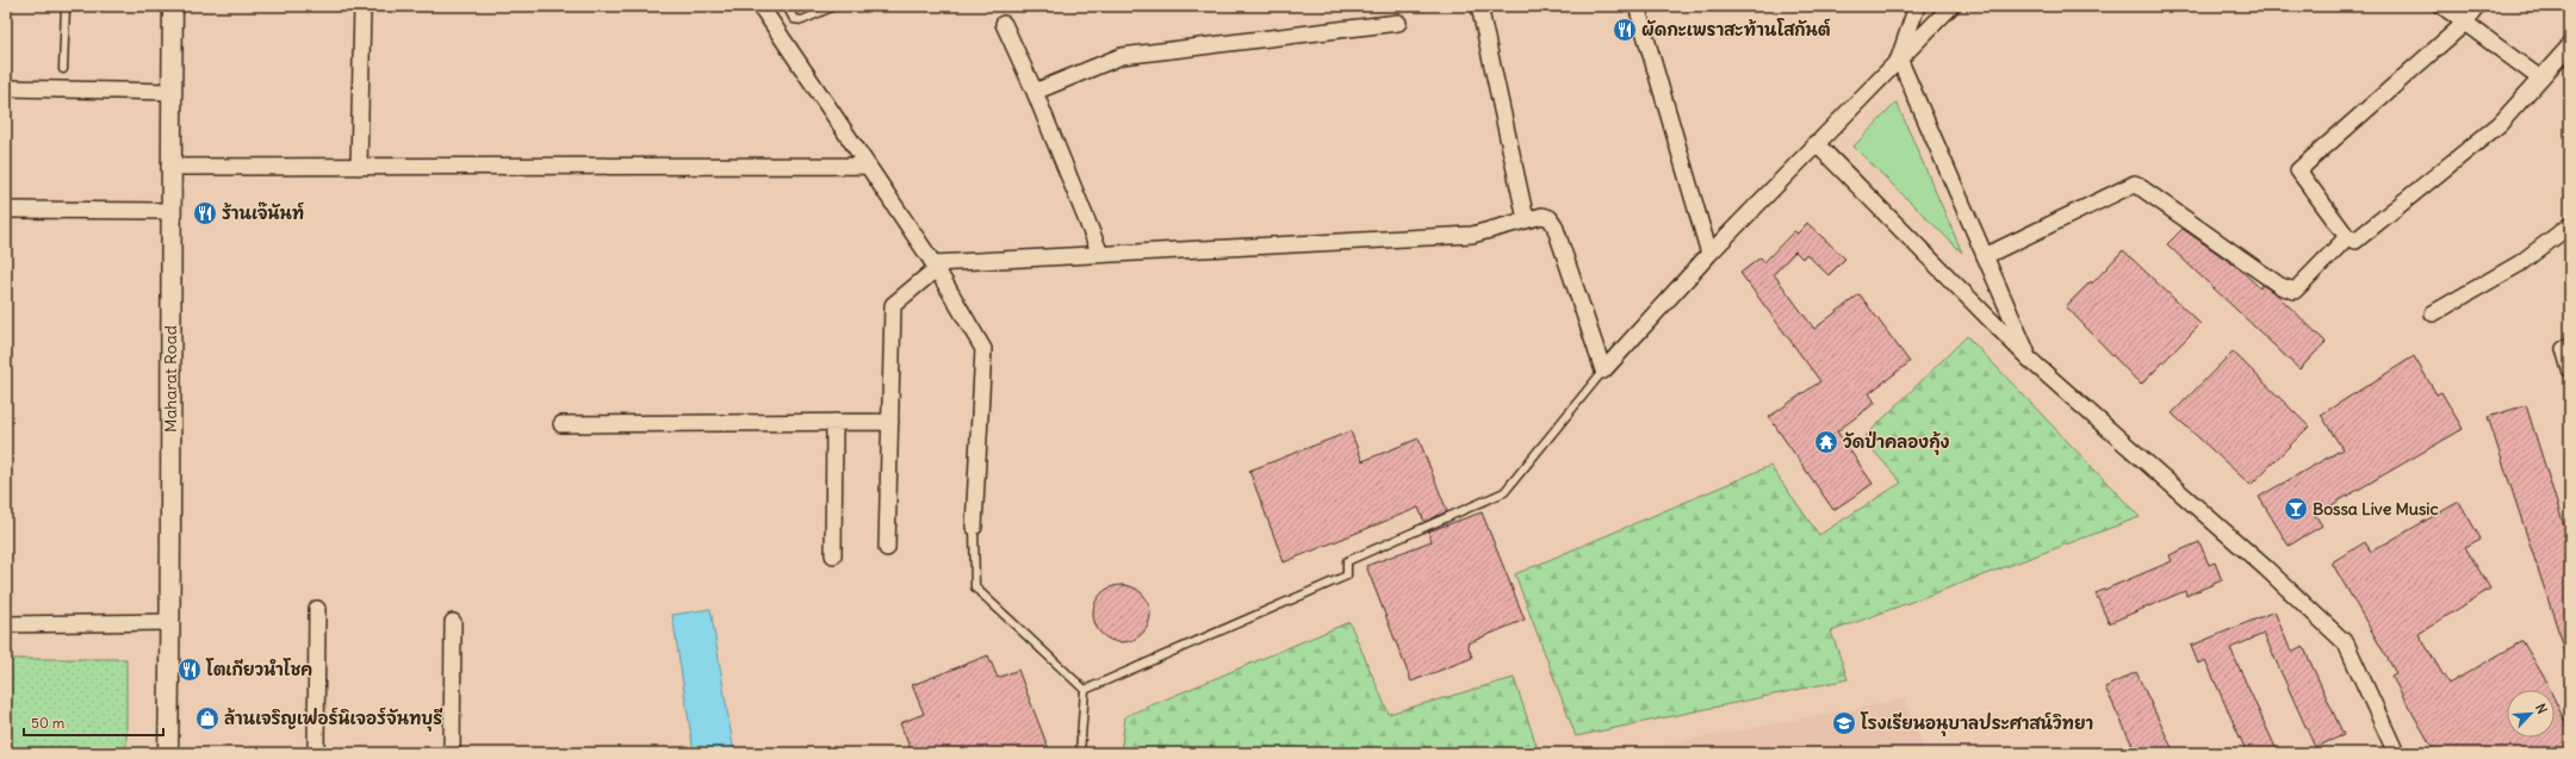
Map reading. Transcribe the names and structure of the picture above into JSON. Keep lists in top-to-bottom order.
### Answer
{
  "streets": {
    "street": ["Maharat Road"]
  },
  "places": {
    "restaurant": ["ผัดกะเพราสะท้านโสกันต์", "ร้านเจ๊นันท์", "โตเกียวนำโชค"],
    "temple": ["วัดป่าคลองกุ้ง"],
    "bar": ["Bossa Live Music"],
    "shop": ["ล้านเจริญเฟอร์นิเจอร์จันทบุรี"],
    "school or university": ["โรงเรียนอนุบาลประศาสน์วิทยา"]
  },
  "scale_bar": "50 m",
  "north": "top right"
}
